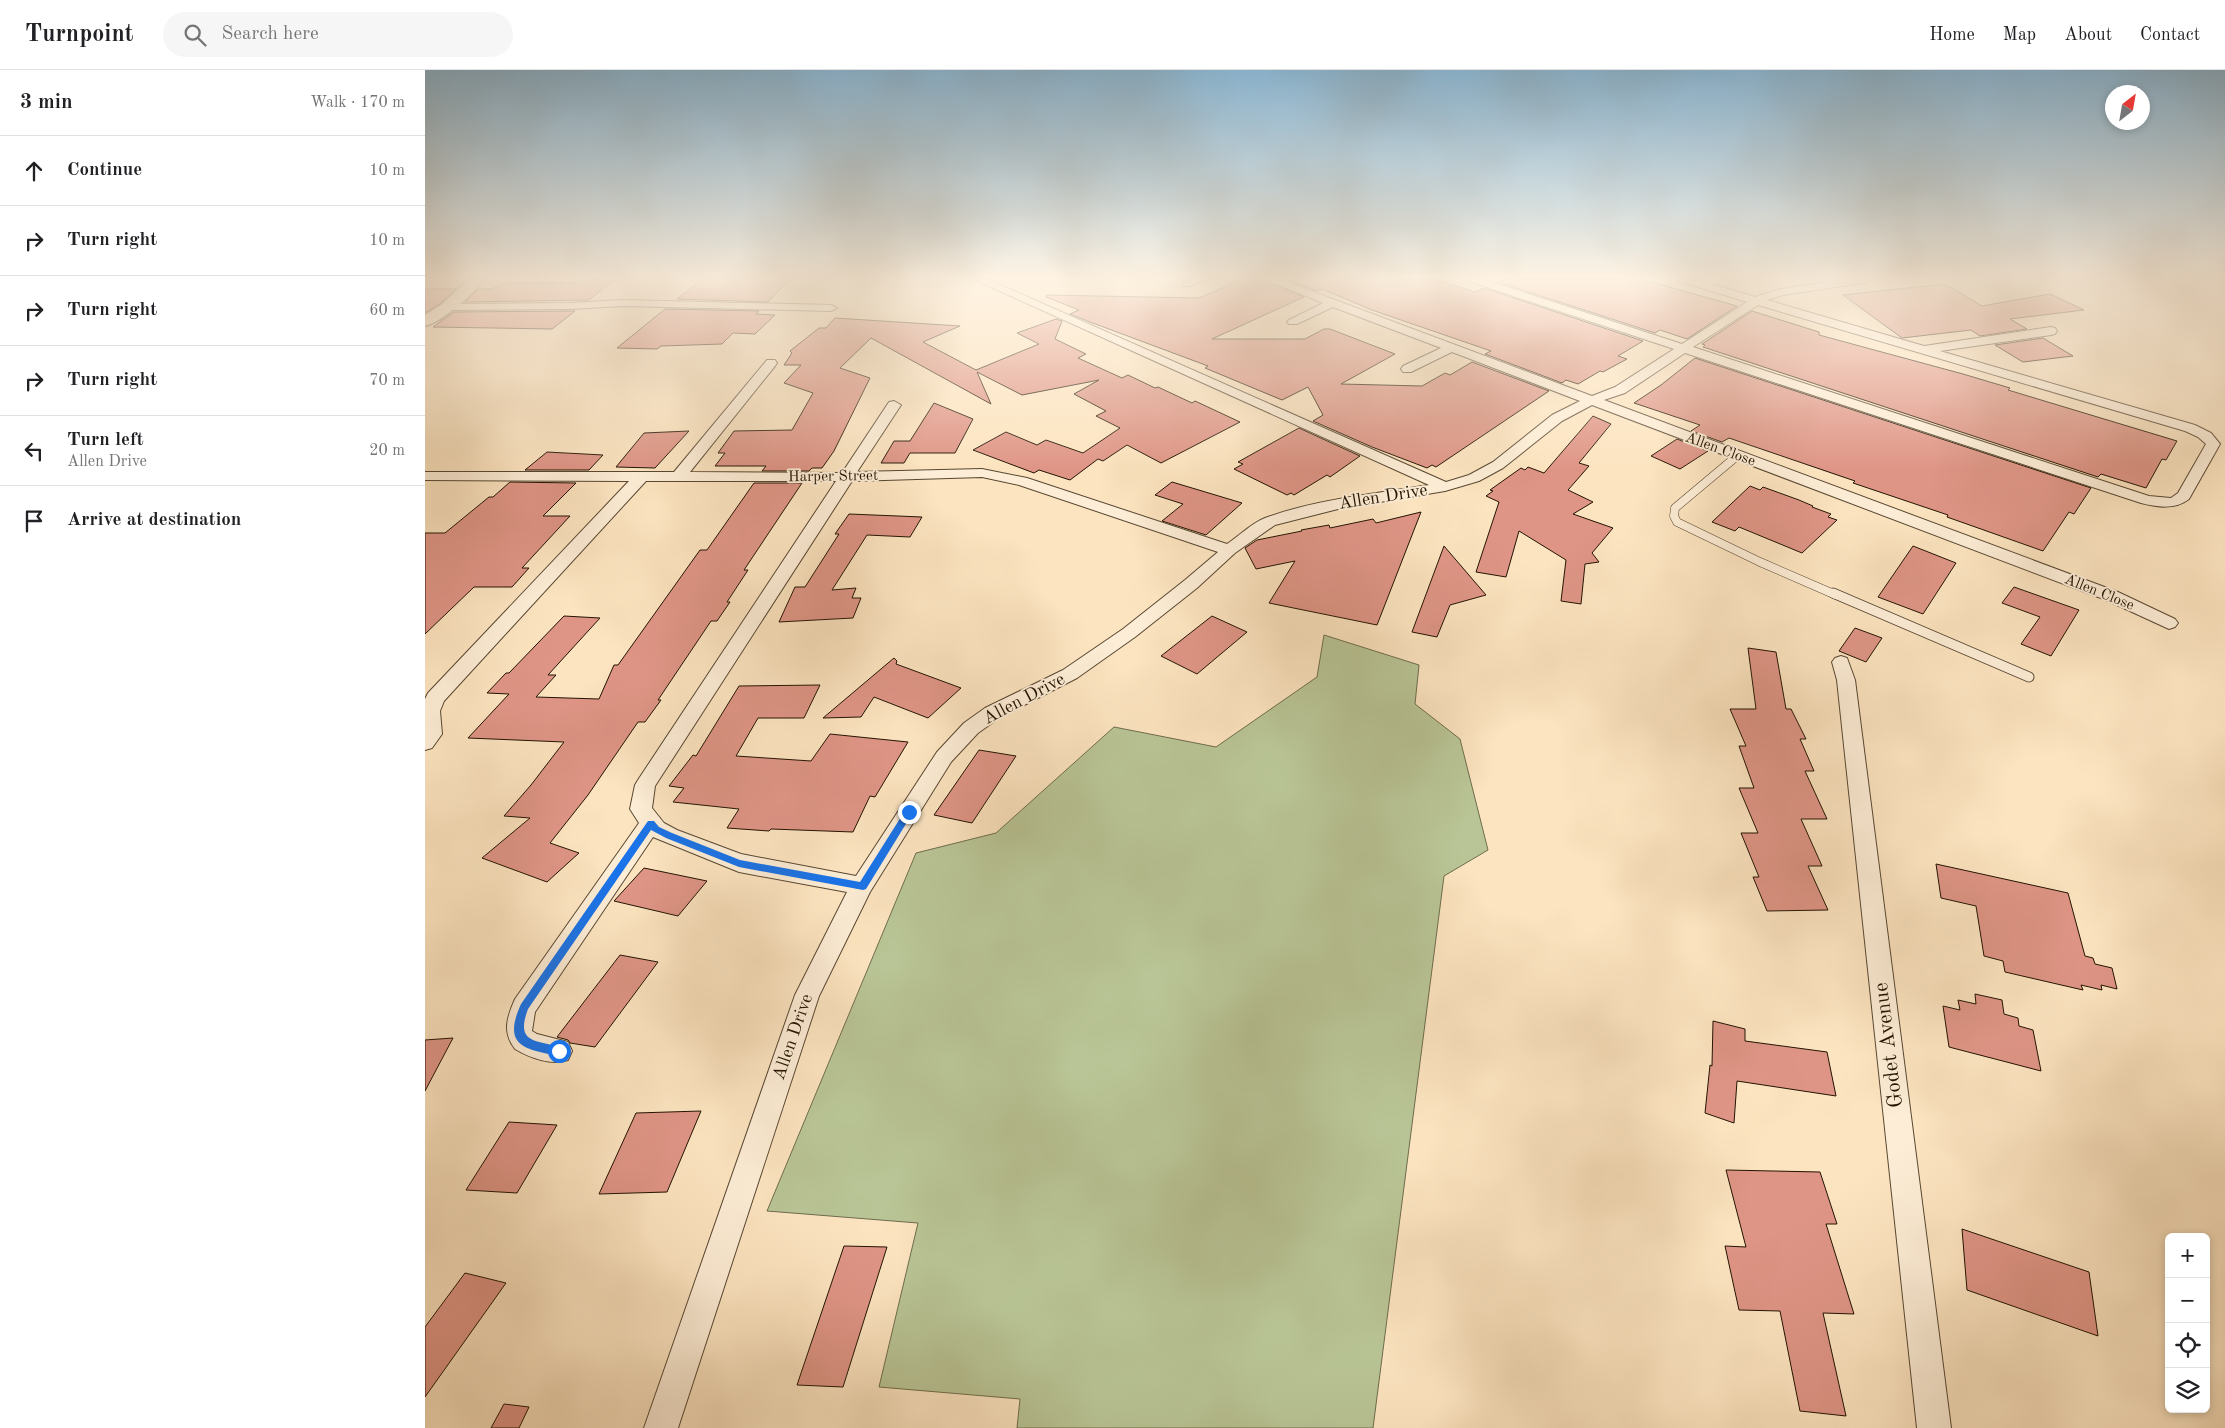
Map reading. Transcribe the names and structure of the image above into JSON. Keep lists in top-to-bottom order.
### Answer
{
  "streets": {
    "street": [
      "Allen Close",
      "Harper Street",
      "Allen Drive",
      "Godet Avenue"
    ]
  },
  "crossings": [
    ["Allen Close", "Allen Drive"],
    ["Harper Street", "Allen Drive"]
  ],
  "north": "top right",
  "page": {
    "header": "Turnpoint",
    "search": "Search here",
    "nav": [
      "Home",
      "Map",
      "About",
      "Contact"
    ],
    "heading": ["3 min", "Walk · 170 m"],
    "list": [
      ["Continue", "10 m"],
      ["Turn right", "10 m"],
      ["Turn right", "60 m"],
      ["Turn right", "70 m"],
      ["Turn left", "Allen Drive", "20 m"],
      "Arrive at destination"
    ],
    "map_buttons": ["+", "−"]
  }
}
